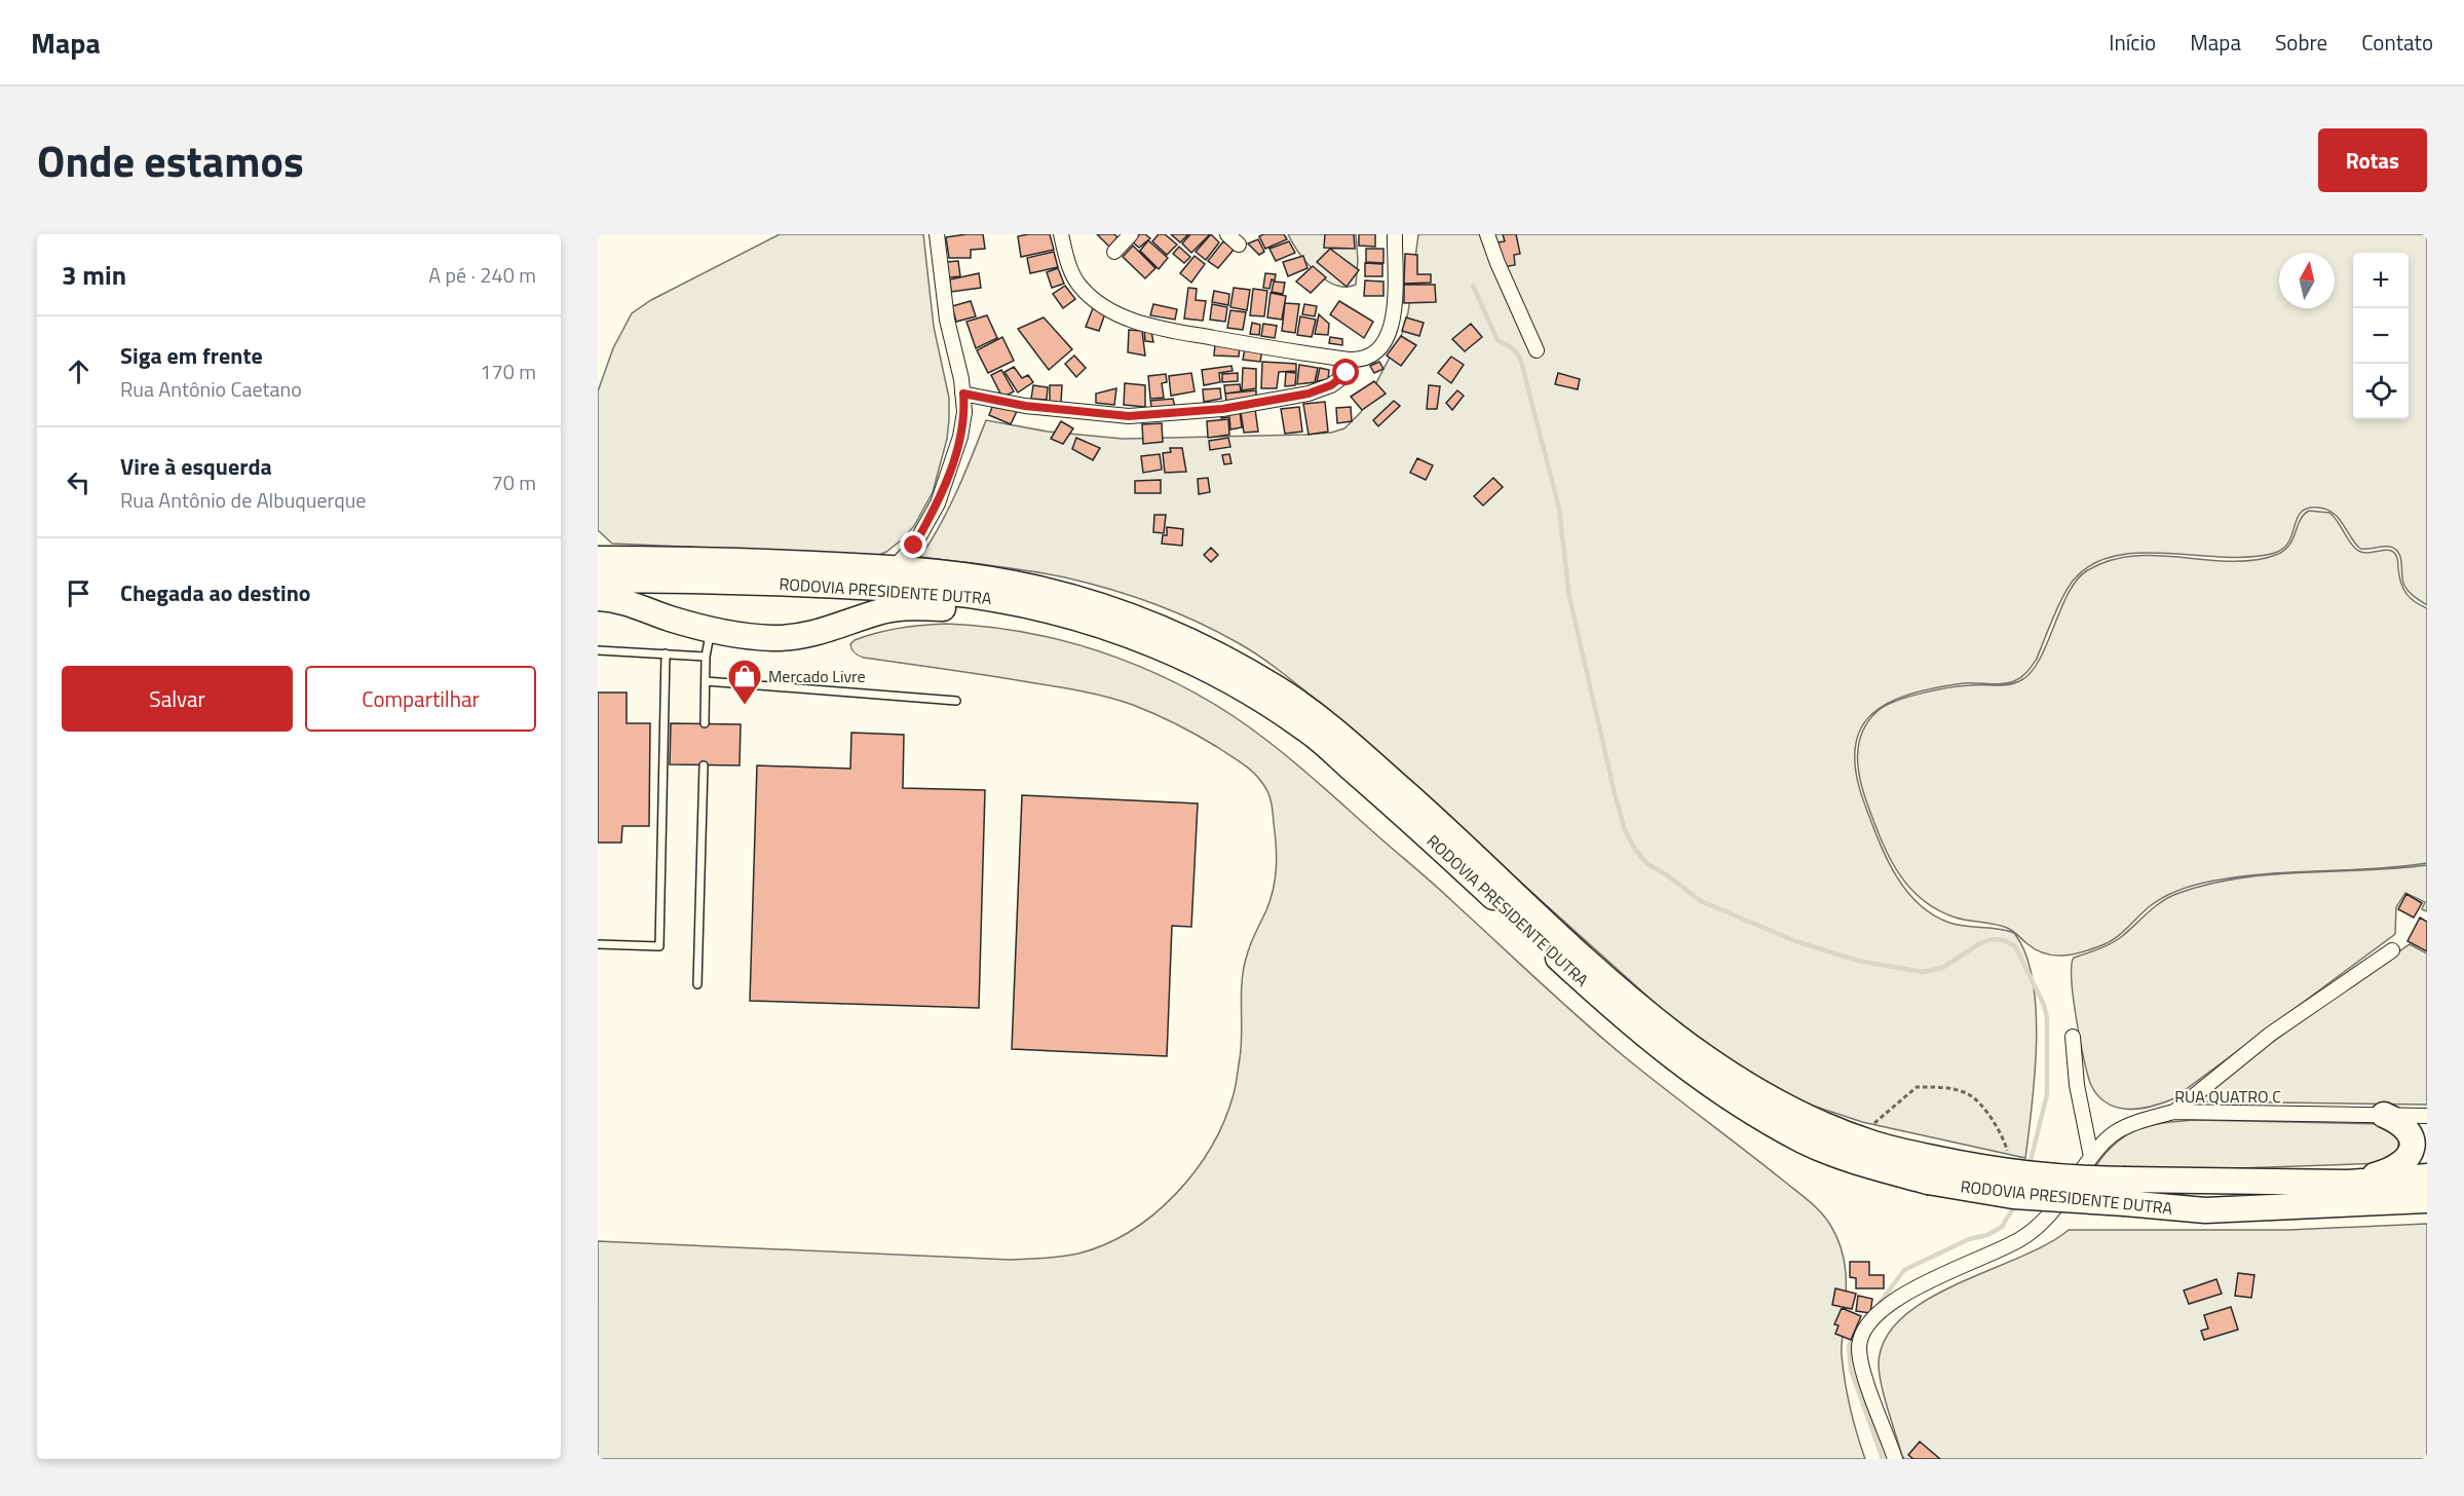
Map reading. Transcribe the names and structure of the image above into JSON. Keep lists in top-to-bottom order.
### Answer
{
  "streets": {
    "highway": ["RODOVIA PRESIDENTE DUTRA"],
    "street": ["RUA QUATRO C"]
  },
  "places": {
    "shop": ["Mercado Livre"]
  },
  "north": "top",
  "page": {
    "header": "Mapa",
    "nav": [
      "Início",
      "Mapa",
      "Sobre",
      "Contato"
    ],
    "title": "Onde estamos",
    "buttons": [
      "Rotas",
      ["Salvar", "Compartilhar"]
    ],
    "heading": ["3 min", "A pé · 240 m"],
    "map_buttons": ["+", "−"],
    "list": [
      ["Siga em frente", "Rua Antônio Caetano", "170 m"],
      ["Vire à esquerda", "Rua Antônio de Albuquerque", "70 m"],
      "Chegada ao destino"
    ]
  }
}
